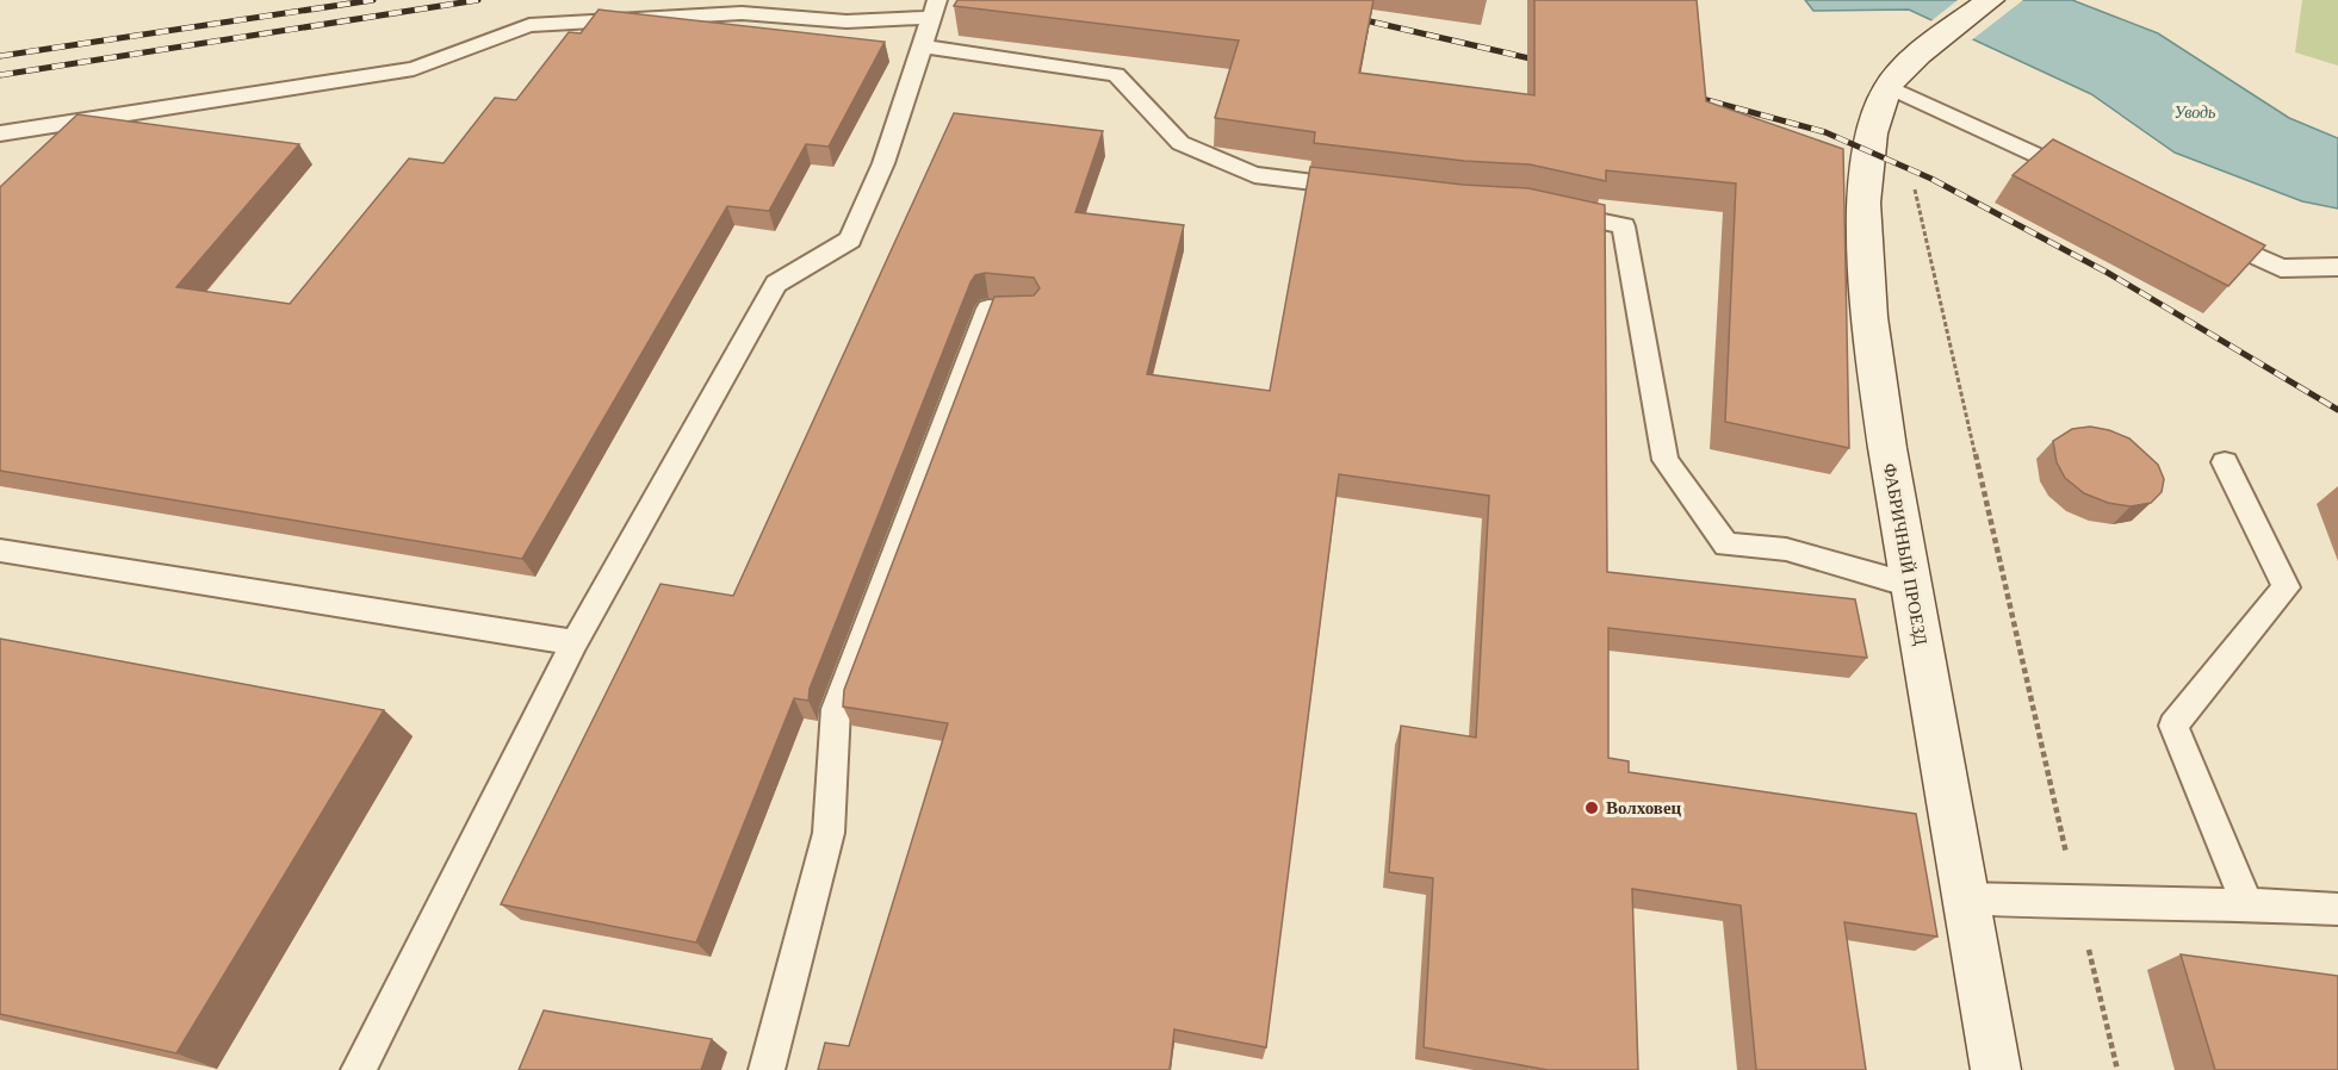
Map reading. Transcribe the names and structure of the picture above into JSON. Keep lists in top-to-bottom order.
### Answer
{
  "streets": {
    "main road": ["ФАБРИЧНЫЙ ПРОЕЗД"]
  },
  "water": ["Уводь"],
  "places": ["Волховец"]
}
